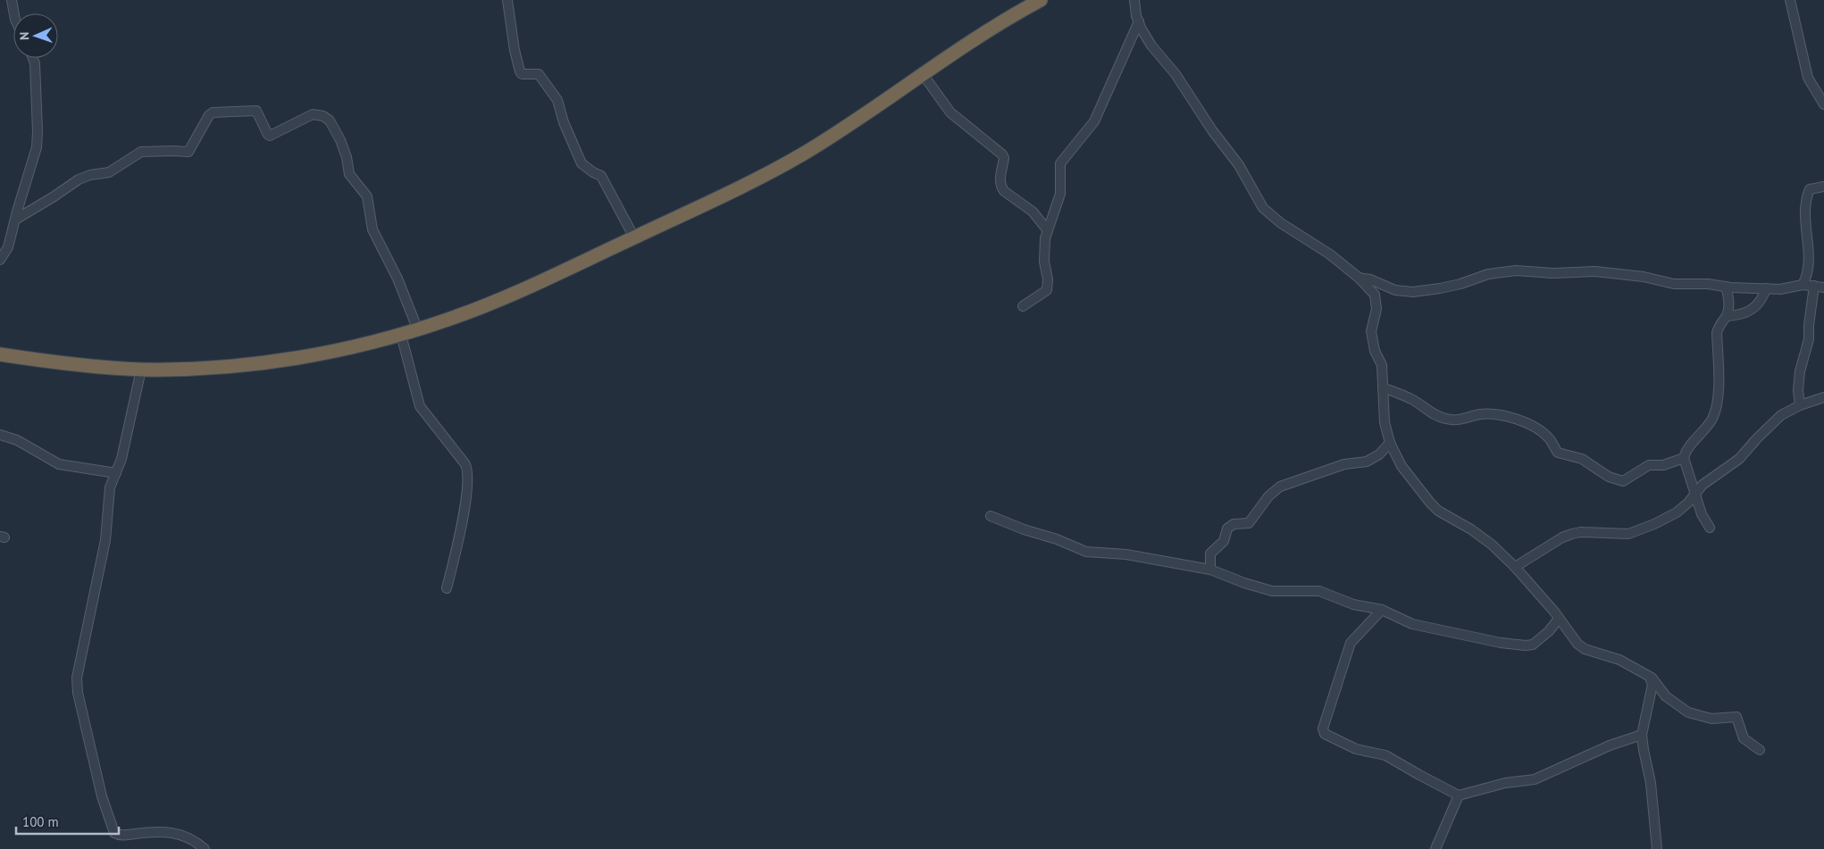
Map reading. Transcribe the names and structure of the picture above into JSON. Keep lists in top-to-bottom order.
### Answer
{
  "scale_bar": "100 m",
  "north": "left"
}
